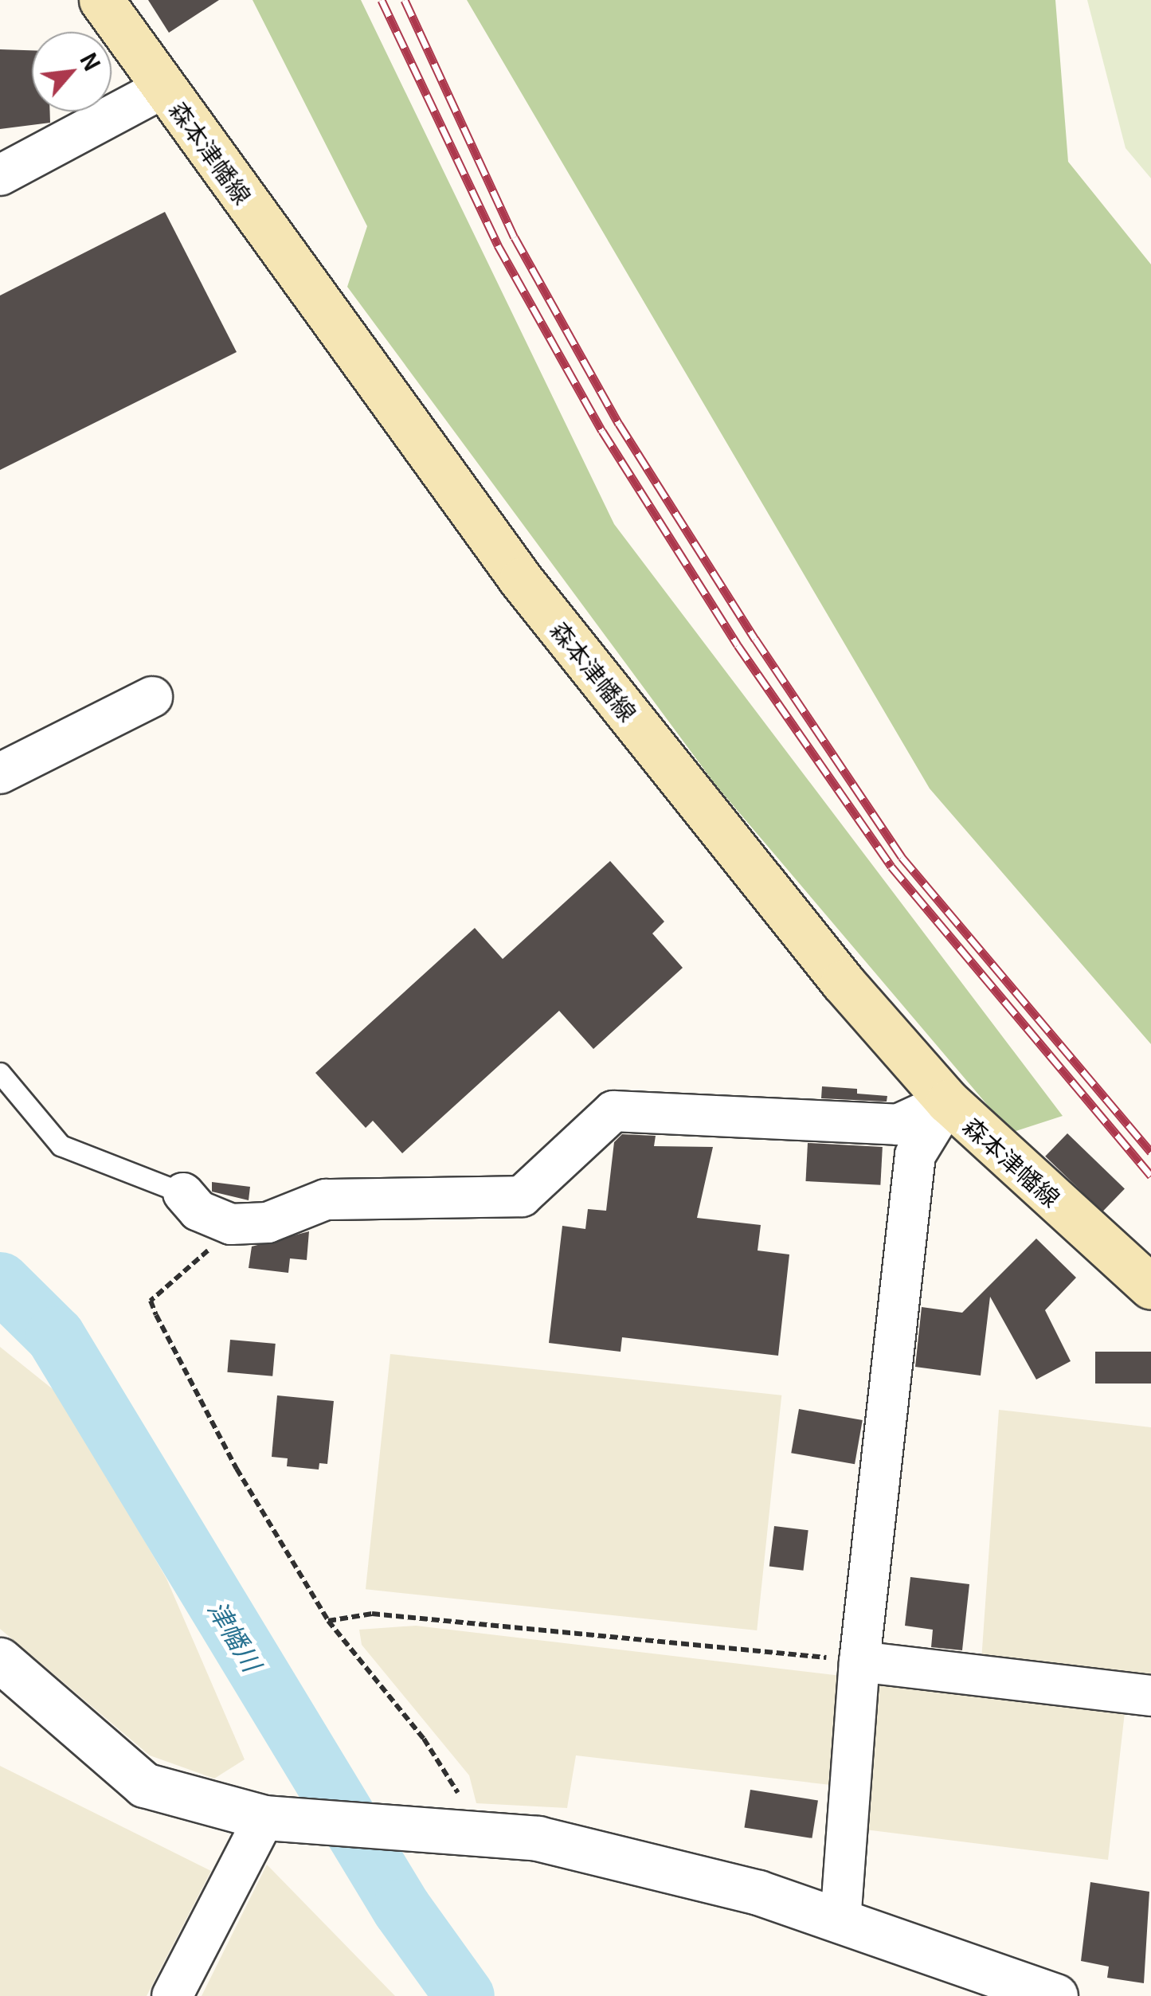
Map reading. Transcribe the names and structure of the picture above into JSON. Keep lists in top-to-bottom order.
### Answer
{
  "streets": {
    "main road": ["森本津幡線"]
  },
  "water": ["津幡川"],
  "north": "top right"
}
